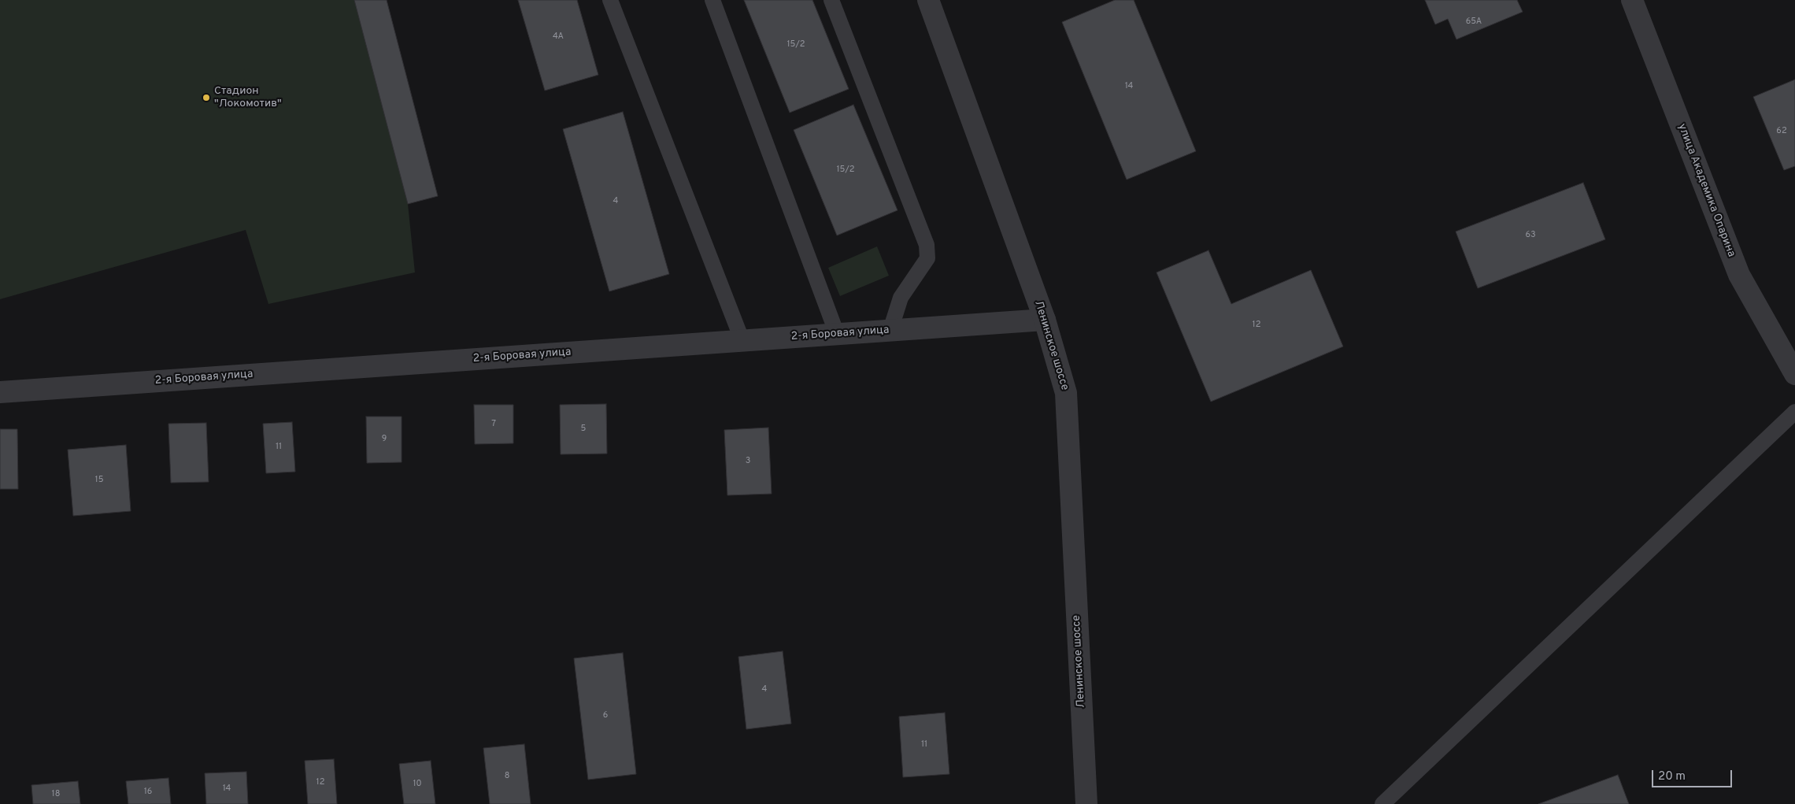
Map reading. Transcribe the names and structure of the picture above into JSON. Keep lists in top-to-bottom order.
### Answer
{
  "streets": {
    "street": ["улица Академика Опарина", "2-я Боровая улица", "Ленинское шоссе"]
  },
  "crossings": [
    ["2-я Боровая улица", "Ленинское шоссе"]
  ],
  "places": ["Стадион \"Локомотив\""],
  "house_numbers": [
    "65А",
    "4А",
    "15/2",
    "14",
    "62",
    "15/2",
    "4",
    "63",
    "12",
    "7",
    "5",
    "9",
    "11",
    "3",
    "15",
    "4",
    "6",
    "11",
    "8",
    "12",
    "10",
    "14",
    "16",
    "18"
  ],
  "scale_bar": "20 m"
}
